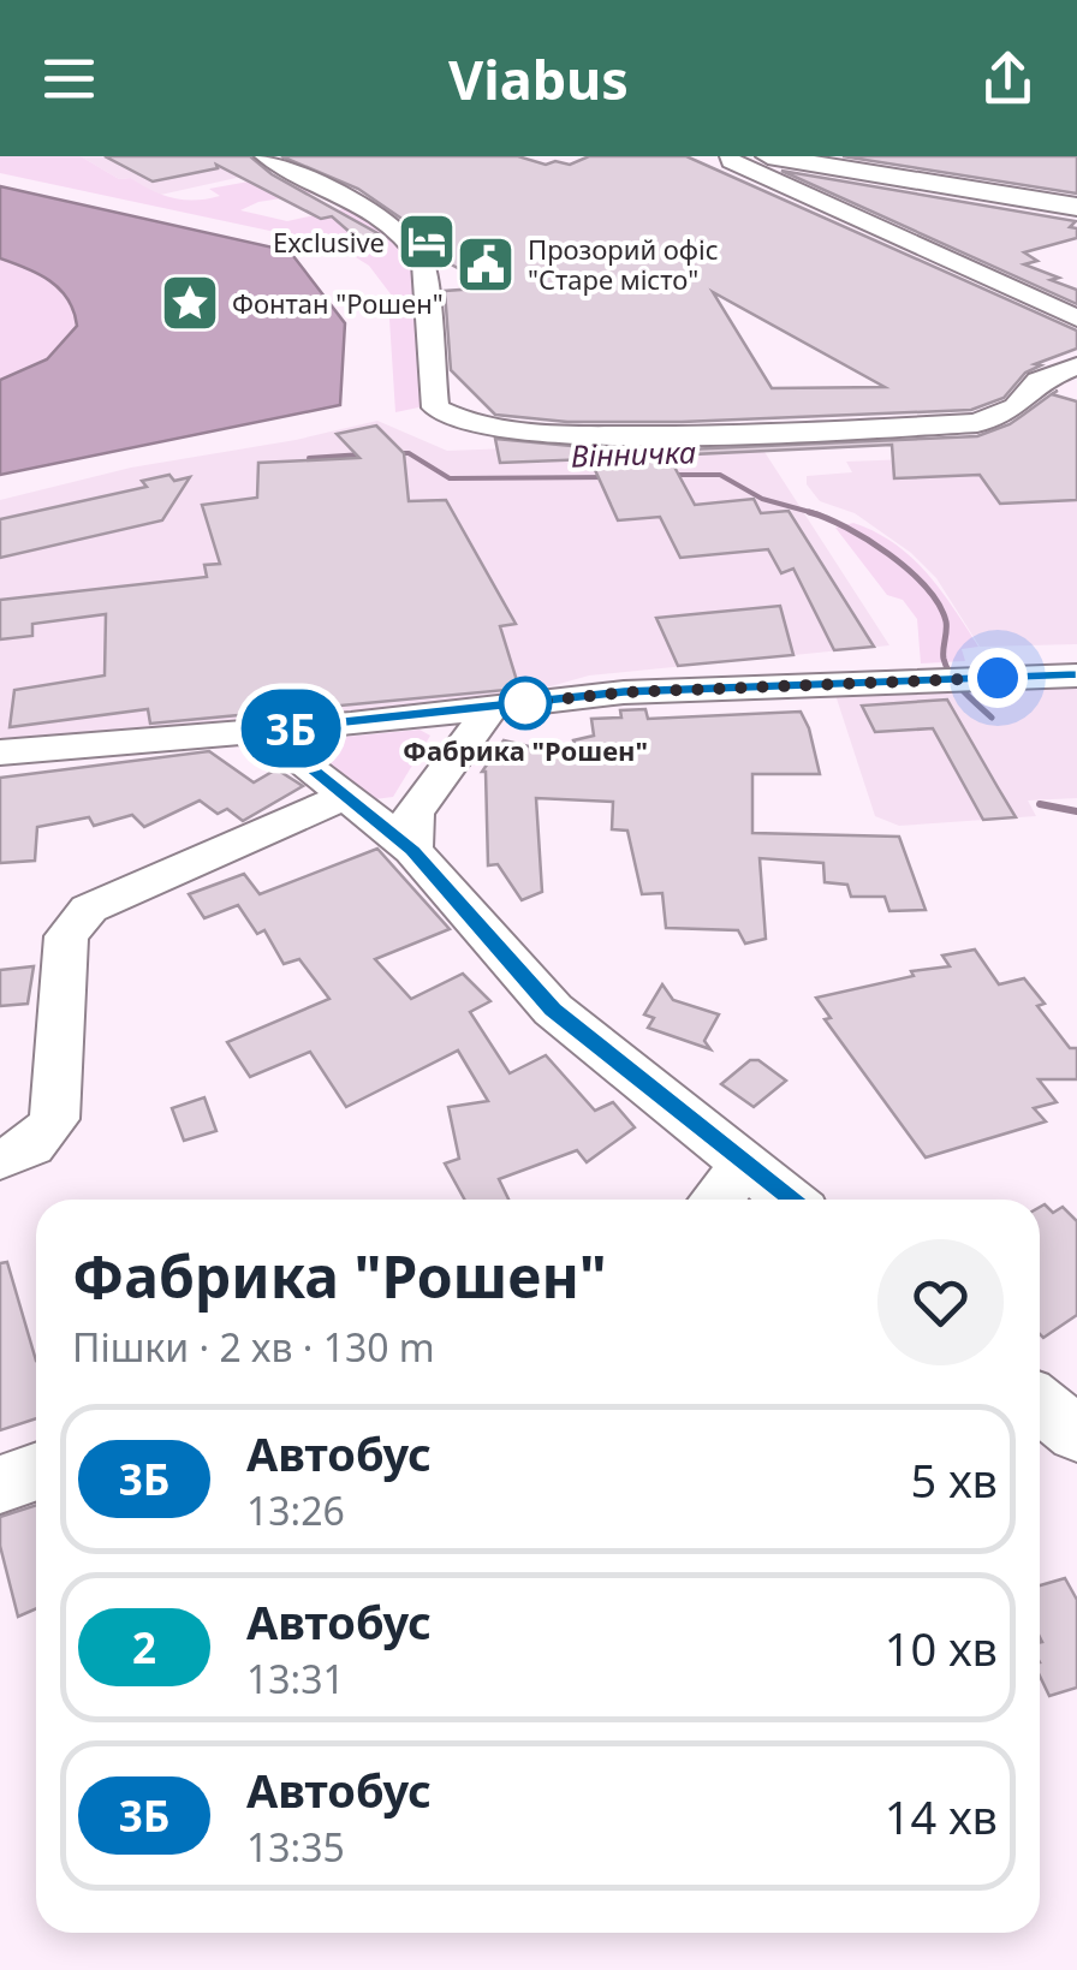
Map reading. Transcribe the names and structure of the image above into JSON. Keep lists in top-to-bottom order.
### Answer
{
  "water": ["Вінничка"],
  "places": {
    "hotel": ["Exclusive"],
    "public building": ["Прозорий офіс \"Старе місто\""],
    "place": ["Фонтан \"Рошен\""],
    "other": ["Фабрика \"Рошен\""]
  },
  "lines": ["bus line 3Б"],
  "page": {
    "header": "Viabus",
    "on_map": "3Б",
    "heading": ["Фабрика \"Рошен\"", "Пішки · 2 хв · 130 m"],
    "list": [
      {
        "mark": "3Б",
        "name": "Автобус",
        "note": "13:26",
        "value": "5 хв"
      },
      {
        "mark": "2",
        "name": "Автобус",
        "note": "13:31",
        "value": "10 хв"
      },
      {
        "mark": "3Б",
        "name": "Автобус",
        "note": "13:35",
        "value": "14 хв"
      }
    ]
  }
}
